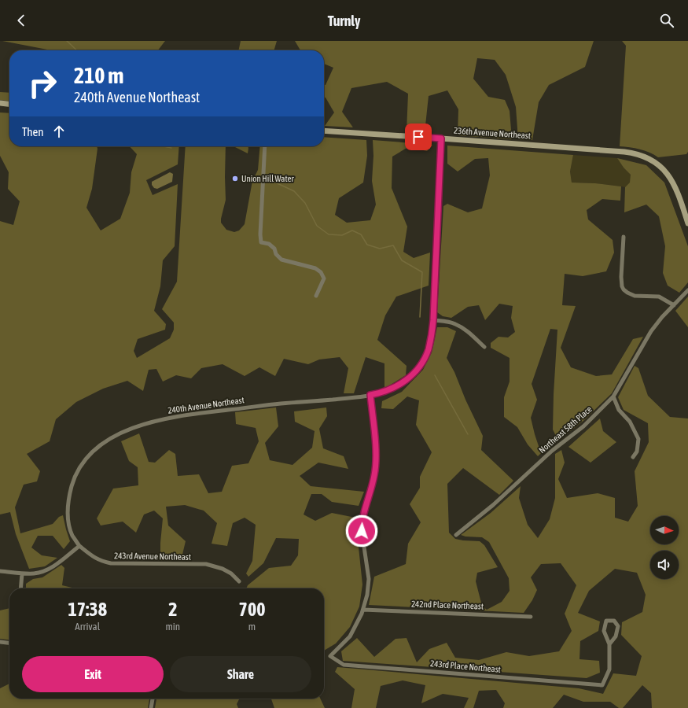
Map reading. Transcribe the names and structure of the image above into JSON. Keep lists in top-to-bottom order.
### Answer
{
  "streets": {
    "street": [
      "236th Avenue Northeast",
      "240th Avenue Northeast",
      "Northeast 58th Place",
      "243rd Avenue Northeast",
      "242nd Place Northeast",
      "243rd Place Northeast"
    ]
  },
  "crossings": [
    ["236th Avenue Northeast", "240th Avenue Northeast"],
    ["240th Avenue Northeast", "243rd Avenue Northeast"],
    ["242nd Place Northeast", "243rd Place Northeast"]
  ],
  "places": ["Union Hill Water"],
  "north": "right",
  "page": {
    "header": "Turnly",
    "turn": ["210 m", "240th Avenue Northeast"],
    "then": "Then",
    "eta": [
      "17:38",
      "Arrival",
      "2",
      "min",
      "700",
      "m"
    ],
    "buttons": ["Exit", "Share"]
  }
}
